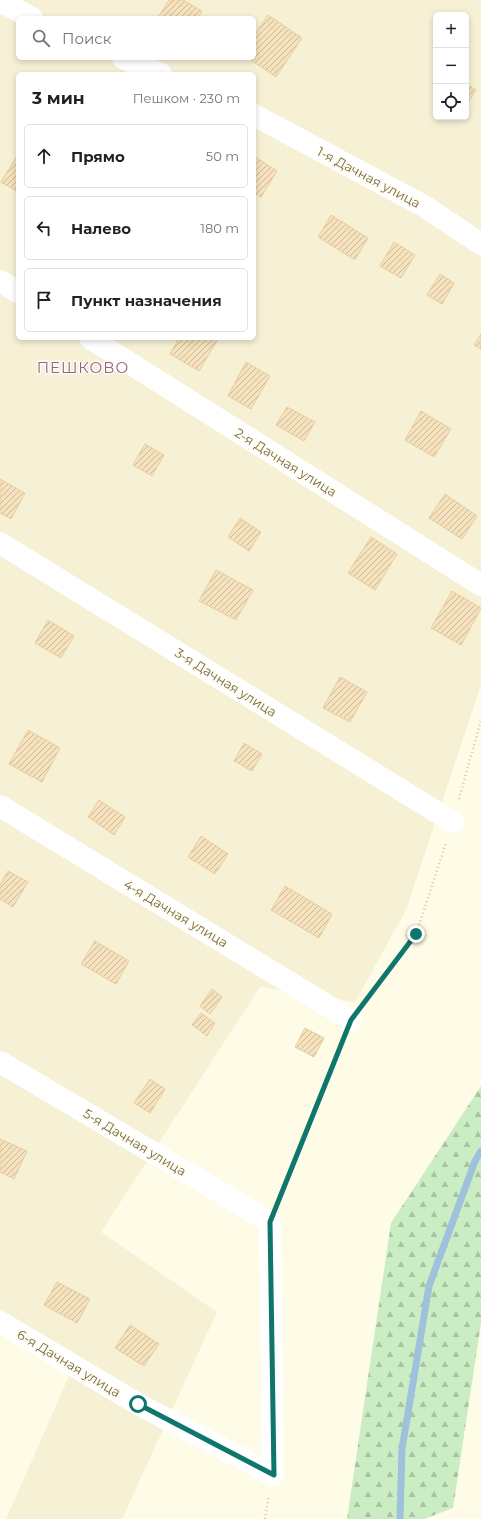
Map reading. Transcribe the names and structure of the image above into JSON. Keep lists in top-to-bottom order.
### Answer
{
  "streets": {
    "street": [
      "1-я Дачная улица",
      "2-я Дачная улица",
      "3-я Дачная улица",
      "4-я Дачная улица",
      "5-я Дачная улица",
      "6-я Дачная улица"
    ]
  },
  "crossings": [
    ["5-я Дачная улица", "6-я Дачная улица"]
  ],
  "districts": ["ПЕШКОВО"],
  "page": {
    "map_buttons": ["+", "−"],
    "search": "Поиск",
    "heading": ["3 мин", "Пешком · 230 m"],
    "list": [
      ["Прямо", "50 m"],
      ["Налево", "180 m"],
      "Пункт назначения"
    ]
  }
}
